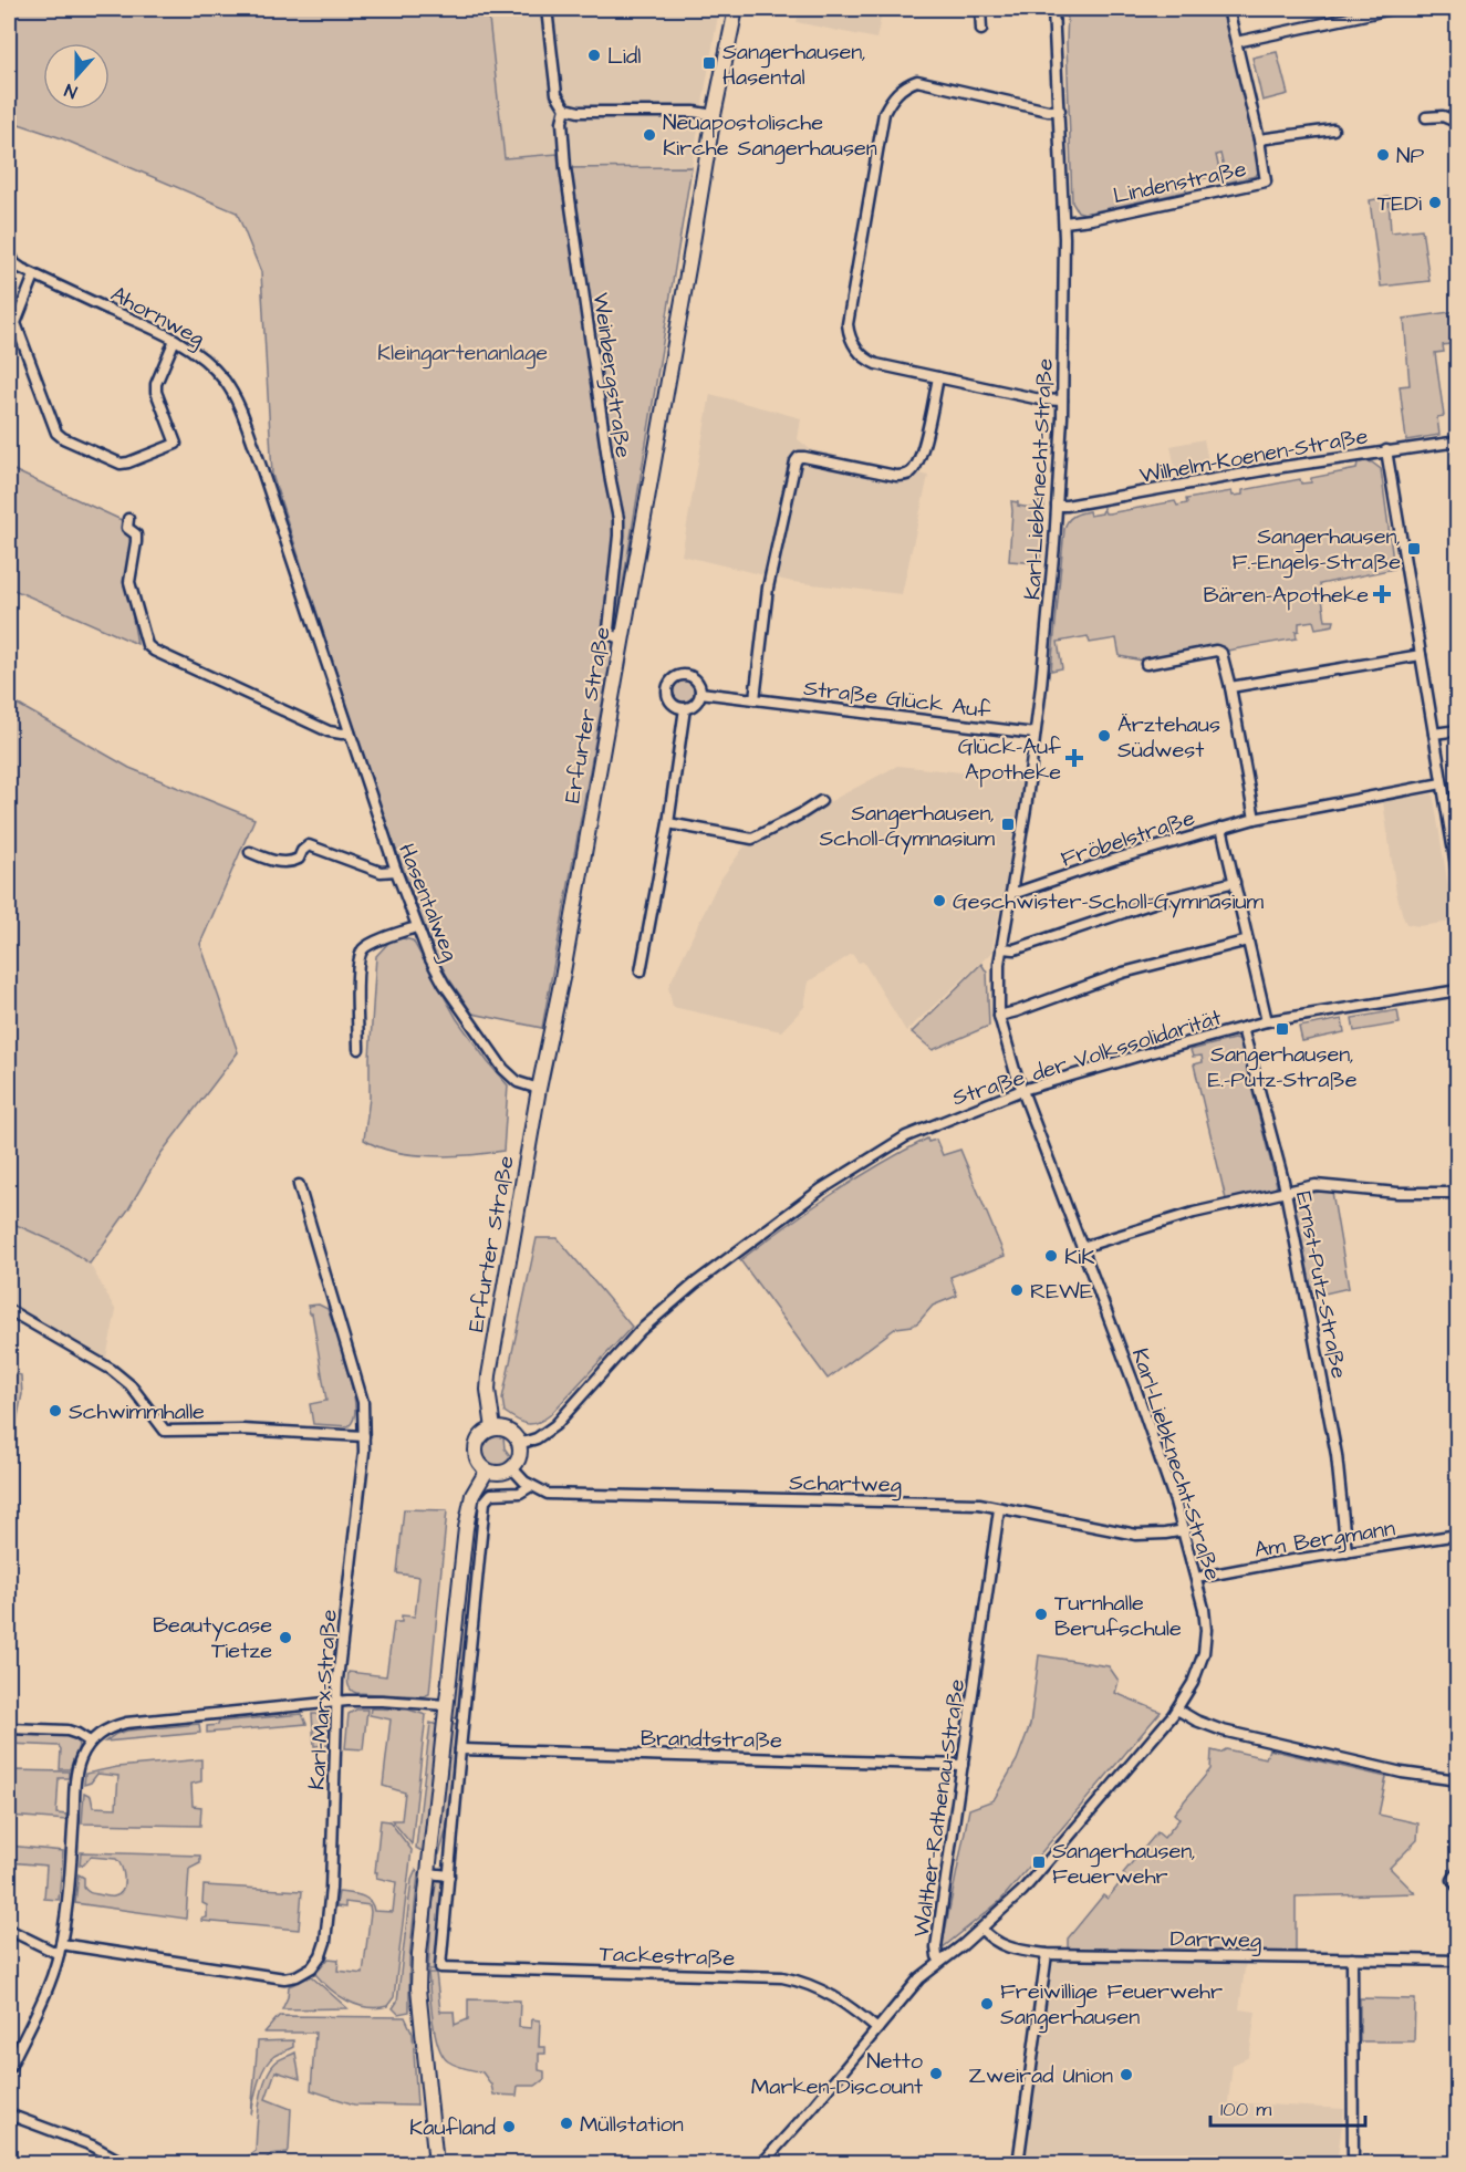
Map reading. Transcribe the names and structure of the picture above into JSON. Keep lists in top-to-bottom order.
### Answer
{
  "streets": {
    "main road": ["Erfurter Straße"],
    "street": [
      "Lindenstraße",
      "Ahornweg",
      "Weinbergstraße",
      "Wilhelm-Koenen-Straße",
      "Karl-Liebknecht-Straße",
      "Straße Glück Auf",
      "Fröbelstraße",
      "Hasentalweg",
      "Straße der Volkssolidarität",
      "Ernst-Putz-Straße",
      "Schartweg",
      "Am Bergmann",
      "Karl-Marx-Straße",
      "Brandtstraße",
      "Walther-Rathenau-Straße",
      "Darrweg",
      "Tackestraße"
    ]
  },
  "crossings": [
    ["Lindenstraße", "Karl-Liebknecht-Straße"],
    ["Ahornweg", "Hasentalweg"],
    ["Weinbergstraße", "Erfurter Straße"],
    ["Wilhelm-Koenen-Straße", "Karl-Liebknecht-Straße"],
    ["Karl-Liebknecht-Straße", "Straße Glück Auf"],
    ["Karl-Liebknecht-Straße", "Fröbelstraße"],
    ["Karl-Liebknecht-Straße", "Straße der Volkssolidarität"],
    ["Karl-Liebknecht-Straße", "Schartweg"],
    ["Karl-Liebknecht-Straße", "Am Bergmann"],
    ["Karl-Liebknecht-Straße", "Walther-Rathenau-Straße"],
    ["Karl-Liebknecht-Straße", "Darrweg"],
    ["Erfurter Straße", "Hasentalweg"],
    ["Erfurter Straße", "Straße der Volkssolidarität"],
    ["Erfurter Straße", "Schartweg"],
    ["Straße der Volkssolidarität", "Ernst-Putz-Straße"],
    ["Straße der Volkssolidarität", "Schartweg"],
    ["Ernst-Putz-Straße", "Am Bergmann"],
    ["Schartweg", "Walther-Rathenau-Straße"],
    ["Brandtstraße", "Walther-Rathenau-Straße"],
    ["Walther-Rathenau-Straße", "Tackestraße"]
  ],
  "parks": ["Kleingartenanlage"],
  "places": {
    "other": [
      "Lidl",
      "Neuapostolische Kirche Sangerhausen",
      "NP",
      "TEDi",
      "Ärztehaus Südwest",
      "Geschwister-Scholl-Gymnasium",
      "KiK",
      "REWE",
      "Schwimmhalle",
      "Turnhalle Berufschule",
      "Beautycase Tietze",
      "Freiwillige Feuerwehr Sangerhausen",
      "Netto Marken-Discount",
      "Zweirad Union",
      "Müllstation",
      "Kaufland"
    ],
    "transit": [
      "Sangerhausen, Hasental",
      "Sangerhausen, F.-Engels-Straße",
      "Sangerhausen, Scholl-Gymnasium",
      "Sangerhausen, E.-Putz-Straße",
      "Sangerhausen, Feuerwehr"
    ],
    "health": ["Bären-Apotheke", "Glück-Auf Apotheke"]
  },
  "scale_bar": "100 m",
  "north": "bottom"
}
